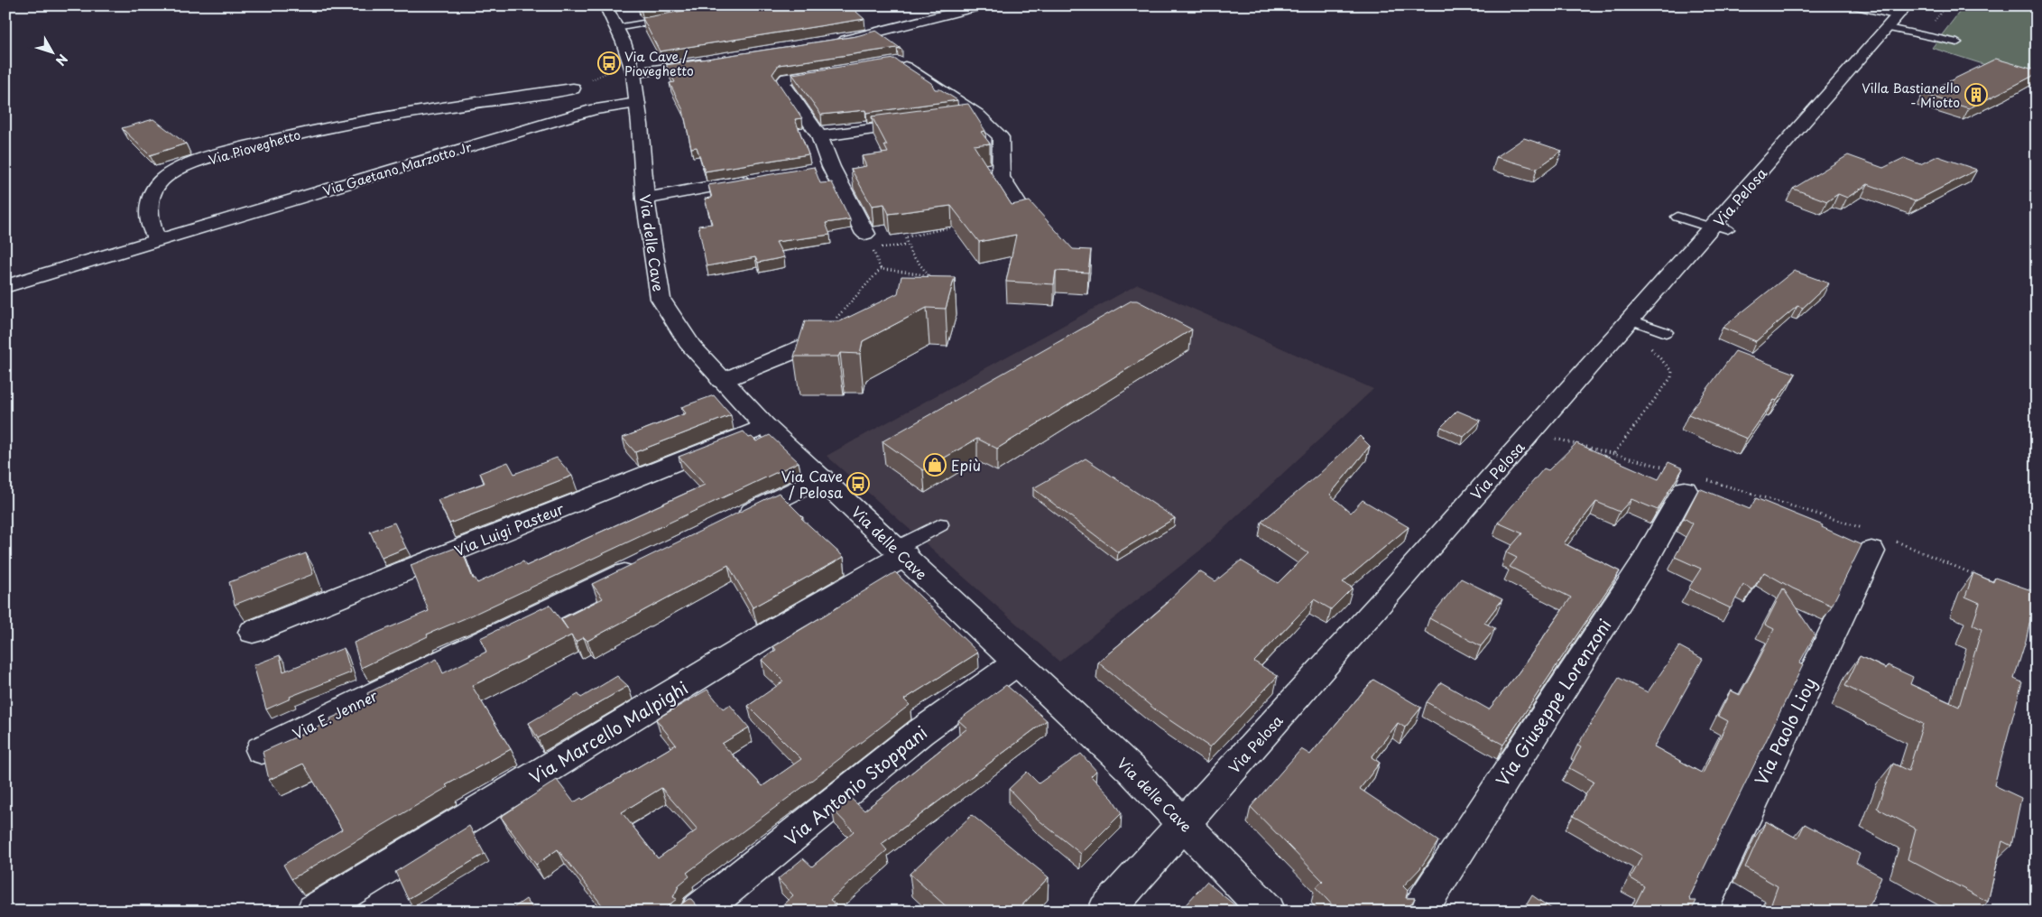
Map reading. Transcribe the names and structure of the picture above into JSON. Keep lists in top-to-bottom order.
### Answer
{
  "streets": {
    "street": [
      "Via Pioveghetto",
      "Via Gaetano Marzotto Jr",
      "Via Pelosa",
      "Via delle Cave",
      "Via Luigi Pasteur",
      "Via Giuseppe Lorenzoni",
      "Via E. Jenner",
      "Via Paolo Lioy",
      "Via Marcello Malpighi",
      "Via Antonio Stoppani"
    ]
  },
  "crossings": [
    ["Via Pioveghetto", "Via Gaetano Marzotto Jr"],
    ["Via Gaetano Marzotto Jr", "Via delle Cave"],
    ["Via Pelosa", "Via delle Cave"],
    ["Via delle Cave", "Via Luigi Pasteur"],
    ["Via delle Cave", "Via Marcello Malpighi"],
    ["Via delle Cave", "Via Antonio Stoppani"]
  ],
  "places": {
    "bus stop": ["Via Cave / Pioveghetto", "Via Cave / Pelosa"],
    "building": ["Villa Bastianello - Miotto"],
    "shop": ["Epiù"]
  },
  "north": "bottom right"
}
